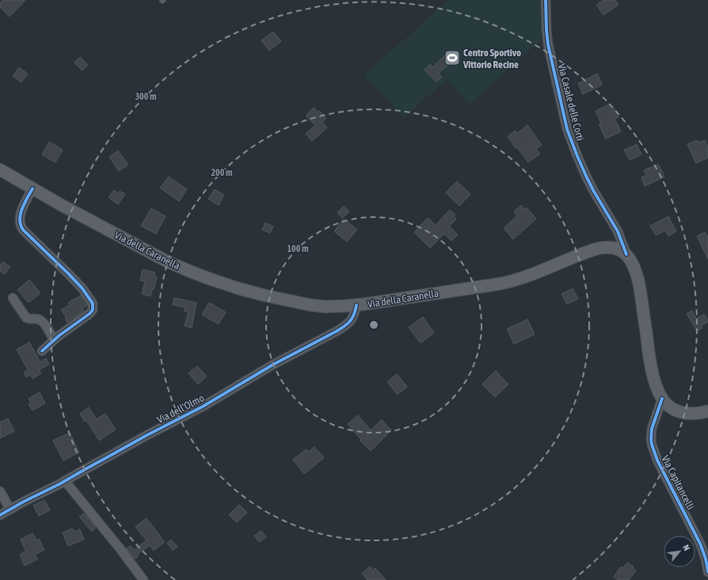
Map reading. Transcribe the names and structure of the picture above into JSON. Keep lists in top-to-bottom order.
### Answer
{
  "streets": {
    "main road": ["Via della Caranella"],
    "street": ["Via Casale delle Corti", "Via dell'Olmo", "Via Capitancelli"]
  },
  "crossings": [
    ["Via Casale delle Corti", "Via della Caranella"],
    ["Via della Caranella", "Via dell'Olmo"]
  ],
  "places": {
    "sports": ["Centro Sportivo Vittorio Recine"]
  },
  "north": "top right",
  "rings": ["300 m", "200 m", "100 m"]
}
